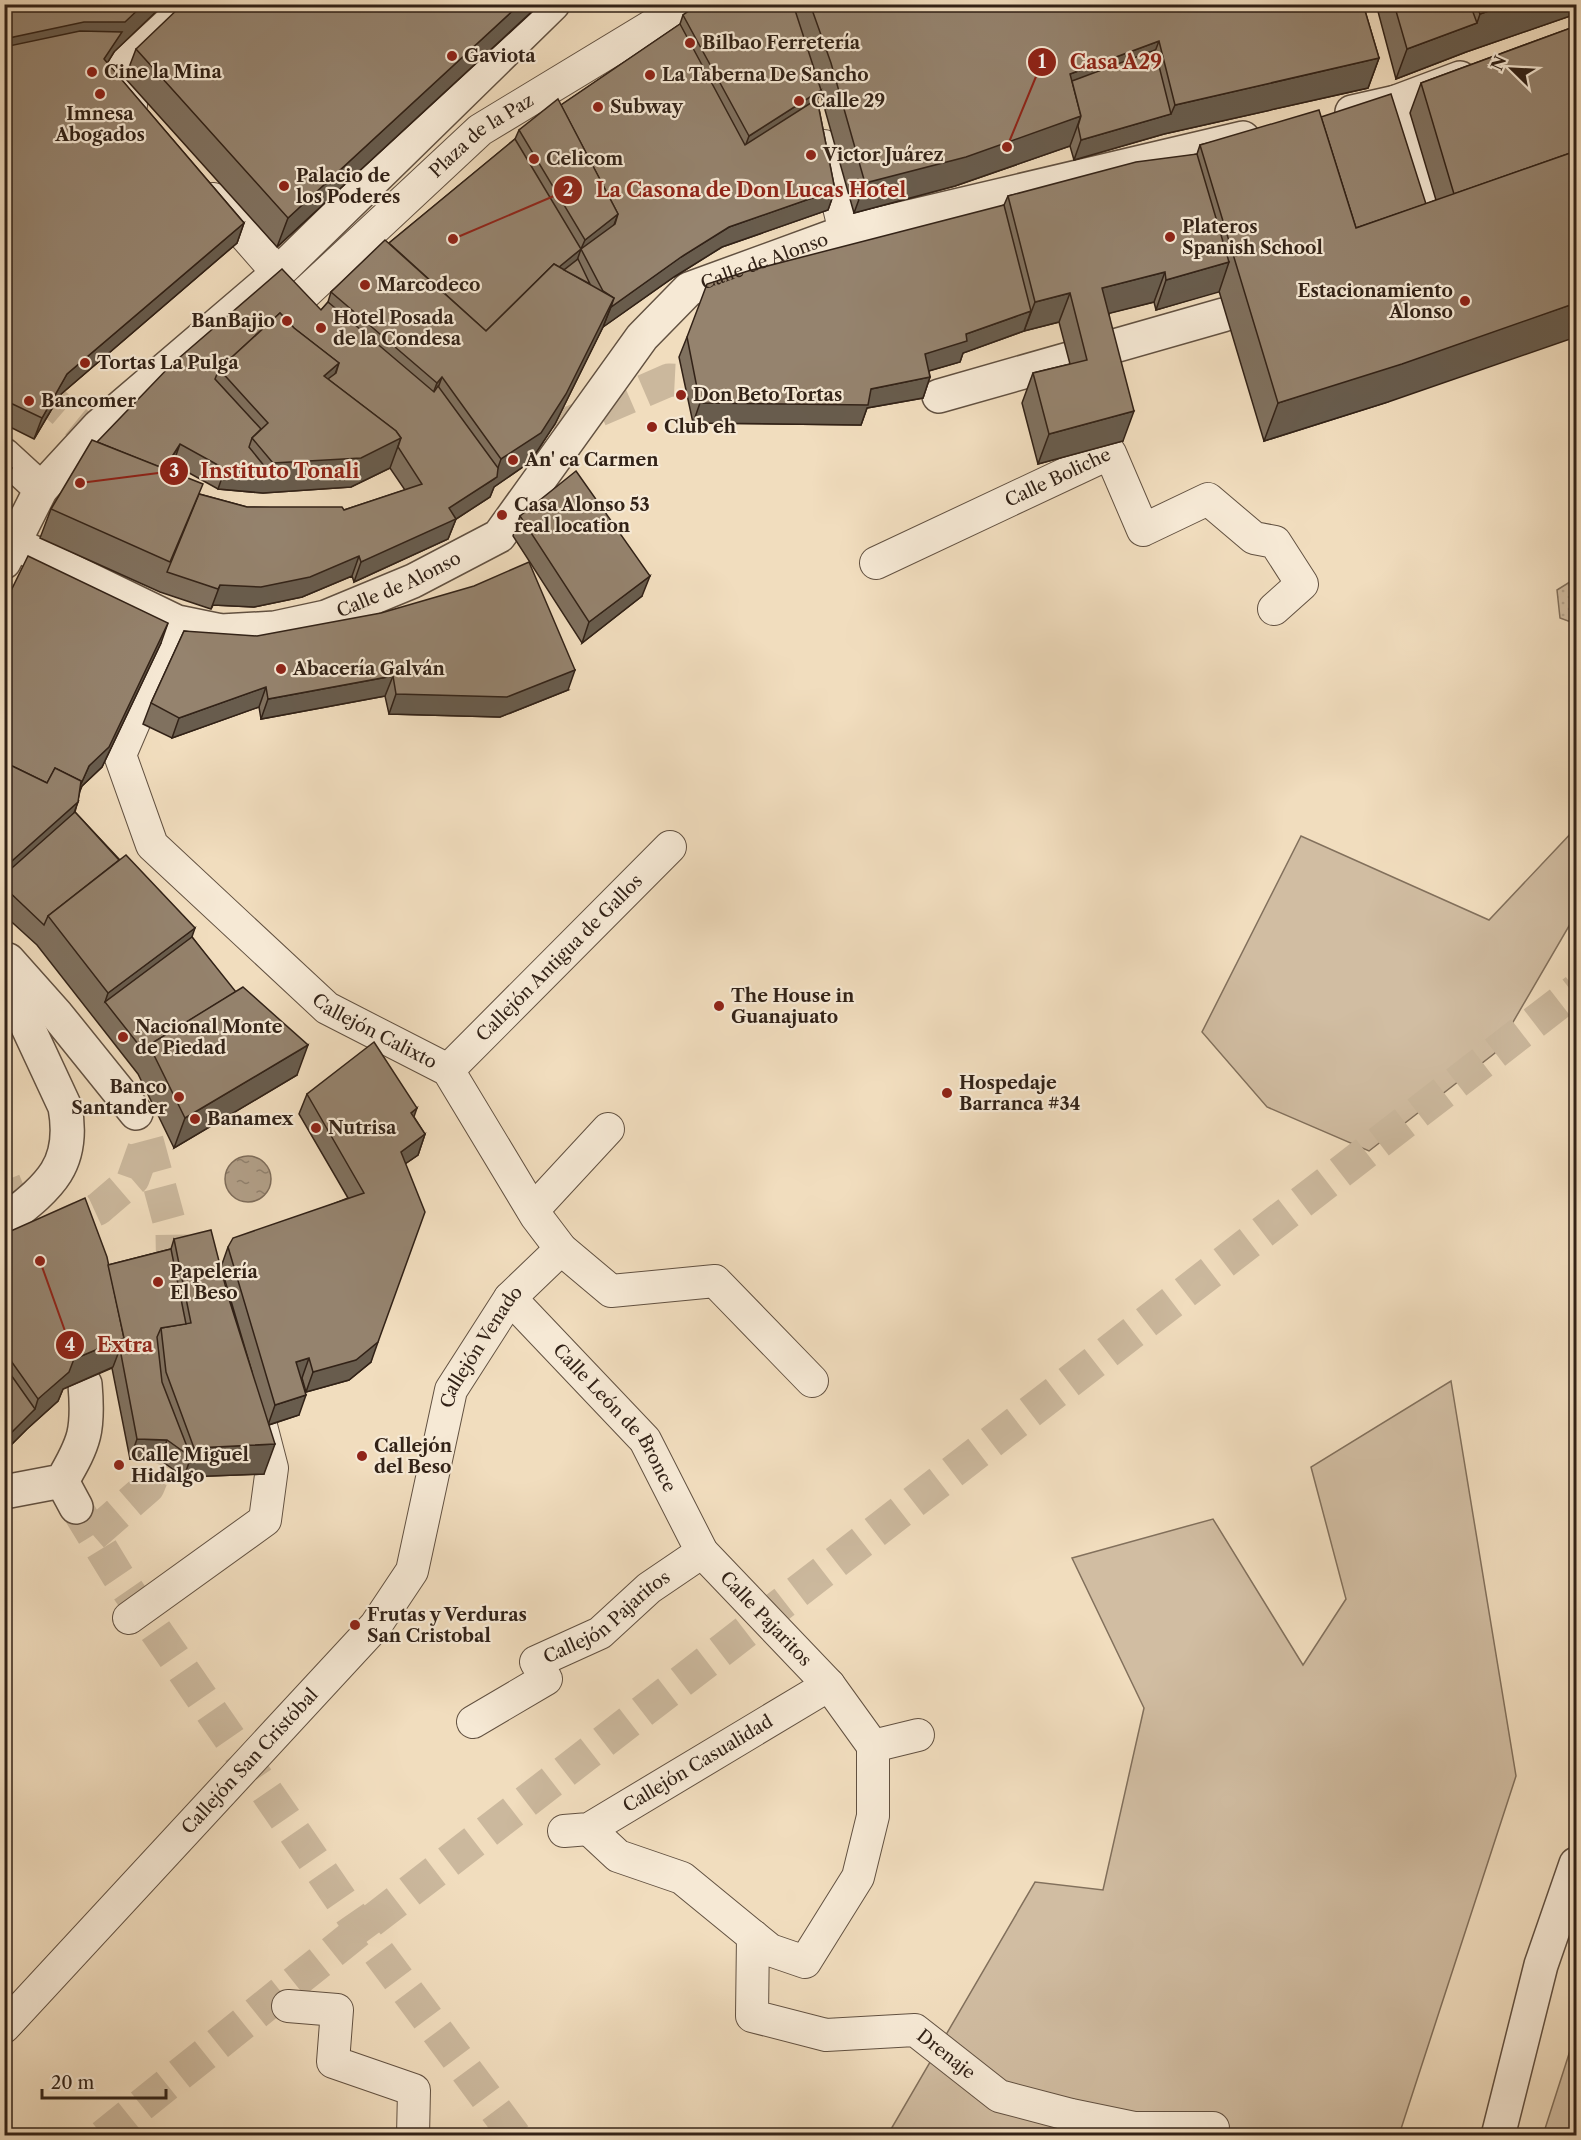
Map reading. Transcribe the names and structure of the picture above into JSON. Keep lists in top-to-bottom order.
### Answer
{
  "streets": {
    "street": [
      "Plaza de la Paz",
      "Calle de Alonso",
      "Calle Boliche",
      "Callejón Antigua de Gallos",
      "Callejón Calixto",
      "Callejón Venado",
      "Calle León de Bronce",
      "Callejón Pajaritos",
      "Calle Pajaritos",
      "Callejón San Cristóbal",
      "Callejón Casualidad",
      "Drenaje"
    ]
  },
  "crossings": [
    ["Calle de Alonso", "Callejón Calixto"],
    ["Callejón Antigua de Gallos", "Callejón Calixto"],
    ["Callejón Calixto", "Callejón Venado"],
    ["Callejón Venado", "Calle León de Bronce"],
    ["Callejón Venado", "Callejón San Cristóbal"],
    ["Calle León de Bronce", "Callejón Pajaritos"],
    ["Calle León de Bronce", "Calle Pajaritos"],
    ["Callejón Pajaritos", "Calle Pajaritos"],
    ["Calle Pajaritos", "Callejón Casualidad"],
    ["Callejón Casualidad", "Drenaje"]
  ],
  "places": [
    "Bilbao Ferretería",
    "Gaviota",
    "Cine la Mina",
    "La Taberna De Sancho",
    "Imnesa Abogados",
    "Calle 29",
    "Subway",
    "Casa A29",
    "Victor Juárez",
    "Celicom",
    "Palacio de los Poderes",
    "Plateros Spanish School",
    "La Casona de Don Lucas Hotel",
    "Marcodeco",
    "Estacionamiento Alonso",
    "BanBajio",
    "Hotel Posada de la Condesa",
    "Tortas La Pulga",
    "Don Beto Tortas",
    "Bancomer",
    "Club eh",
    "An' ca Carmen",
    "Instituto Tonali",
    "Casa Alonso 53 real location",
    "Abacería Galván",
    "The House in Guanajuato",
    "Nacional Monte de Piedad",
    "Hospedaje Barranca #34",
    "Banco Santander",
    "Banamex",
    "Nutrisa",
    "Extra",
    "Papelería El Beso",
    "Callejón del Beso",
    "Calle Miguel Hidalgo",
    "Frutas y Verduras San Cristobal"
  ],
  "scale_bar": "20 m",
  "north": "top left"
}
